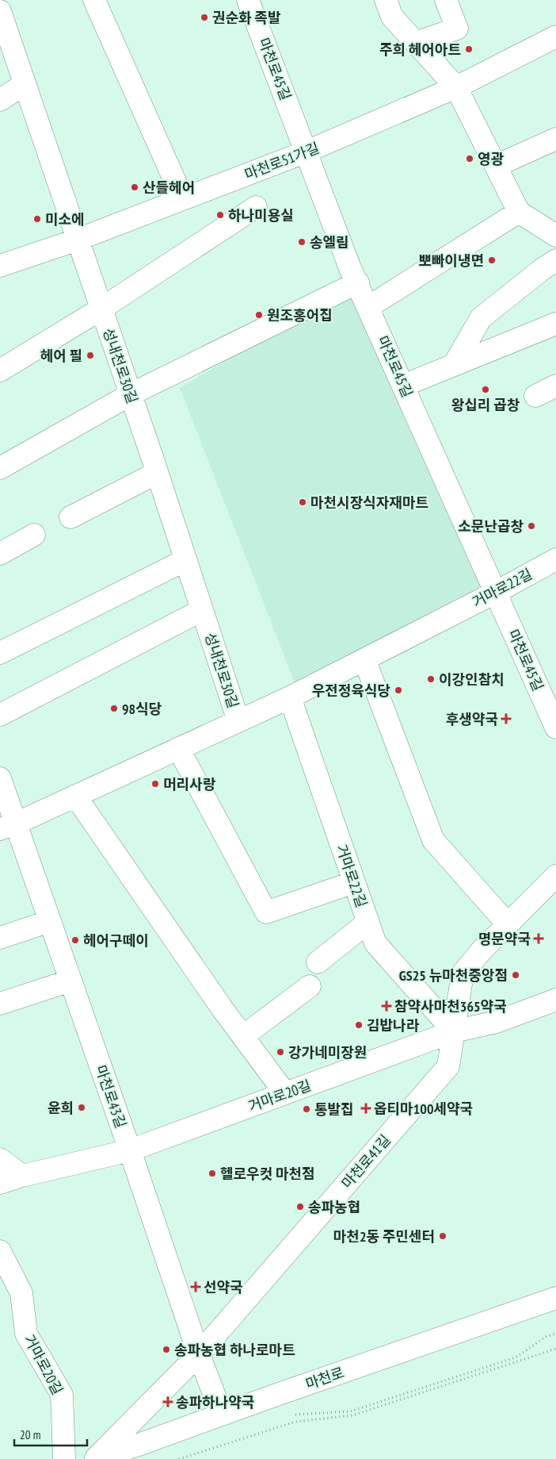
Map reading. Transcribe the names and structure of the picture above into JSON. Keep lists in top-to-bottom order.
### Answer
{
  "streets": {
    "street": [
      "마천로45길",
      "마천로51가길",
      "성내천로30길",
      "거마로22길",
      "거마로20길",
      "마천로43길",
      "마천로41길",
      "마천로"
    ]
  },
  "crossings": [
    ["마천로45길", "마천로51가길"],
    ["마천로45길", "거마로22길"],
    ["마천로51가길", "성내천로30길"],
    ["성내천로30길", "거마로22길"],
    ["거마로22길", "거마로20길"],
    ["거마로22길", "마천로43길"],
    ["거마로22길", "마천로41길"],
    ["거마로20길", "마천로43길"],
    ["거마로20길", "마천로41길"],
    ["마천로43길", "마천로41길"],
    ["마천로43길", "마천로"],
    ["마천로41길", "마천로"]
  ],
  "places": {
    "other": [
      "권순화 족발",
      "주희 헤어아트",
      "영광",
      "산들헤어",
      "하나미용실",
      "미소에",
      "송엘림",
      "뽀빠이냉면",
      "원조홍어집",
      "헤어 필",
      "왕십리 곱창",
      "마천시장식자재마트",
      "소문난곱창",
      "이강인참치",
      "우전정육식당",
      "98식당",
      "머리사랑",
      "헤어구떼이",
      "GS25 뉴마천중앙점",
      "김밥나라",
      "강가네미장원",
      "윤희",
      "통발집",
      "헬로우컷 마천점",
      "송파농협",
      "마천2동 주민센터",
      "송파농협 하나로마트"
    ],
    "health": [
      "후생약국",
      "명문약국",
      "참약사마천365약국",
      "옵티마100세약국",
      "선약국",
      "송파하나약국"
    ]
  },
  "scale_bar": "20 m"
}
